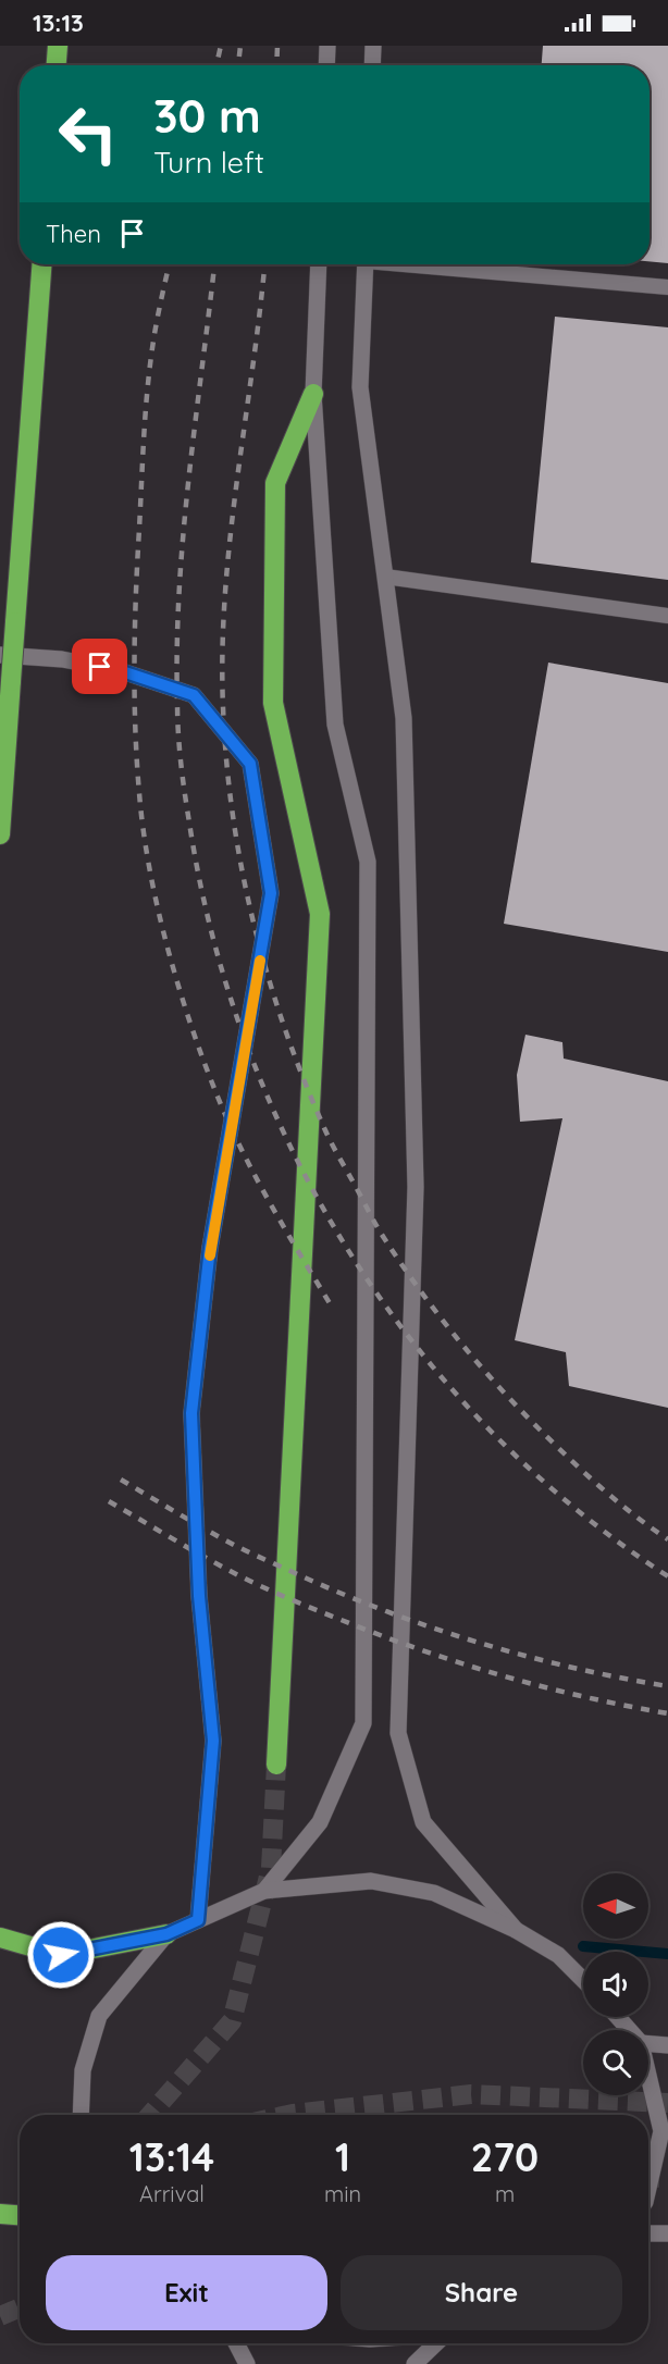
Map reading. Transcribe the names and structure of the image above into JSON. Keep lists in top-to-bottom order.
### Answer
{
  "north": "left",
  "page": {
    "status": "13:13",
    "turn": ["30 m", "Turn left"],
    "then": "Then",
    "eta": [
      "13:14",
      "Arrival",
      "1",
      "min",
      "270",
      "m"
    ],
    "buttons": ["Exit", "Share"]
  }
}
